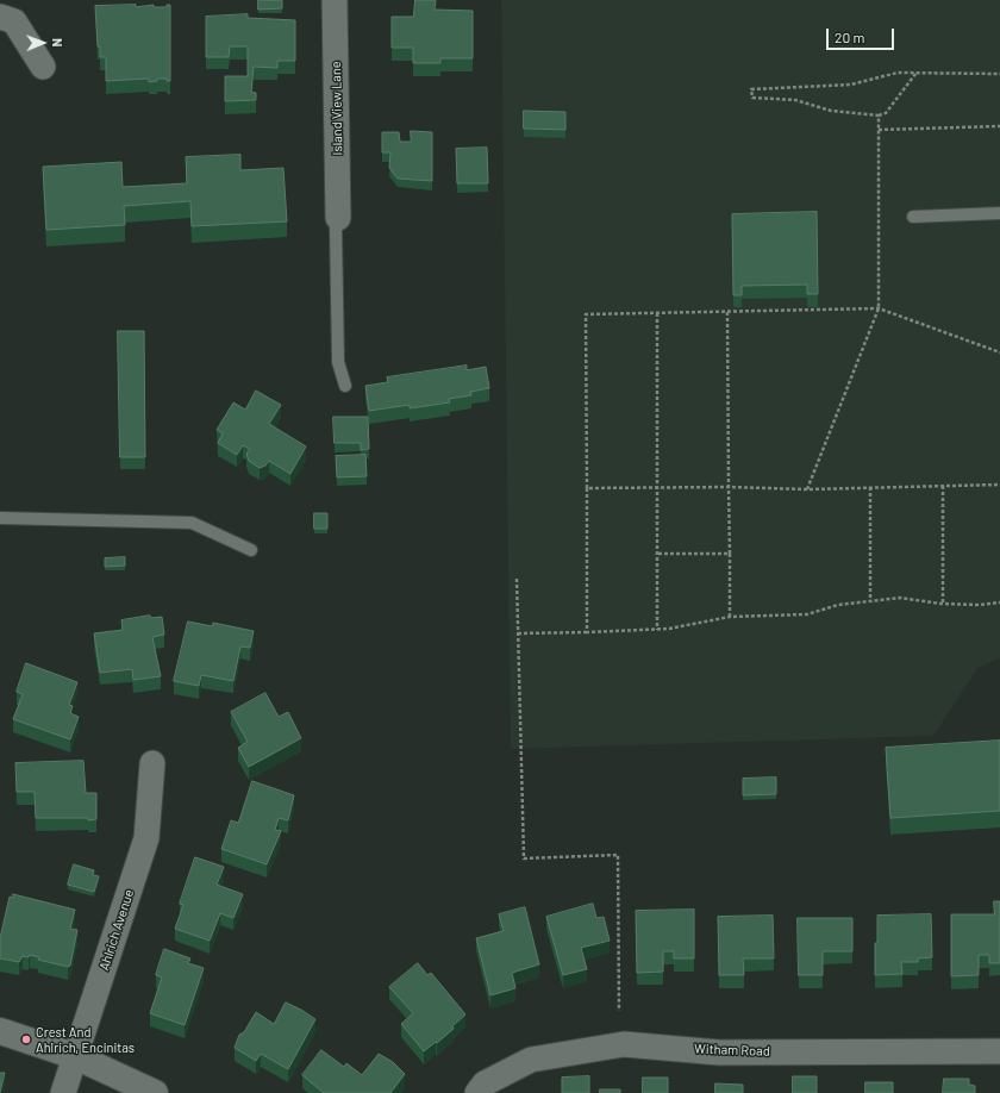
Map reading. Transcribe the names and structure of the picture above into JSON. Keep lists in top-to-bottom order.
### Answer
{
  "streets": {
    "street": ["Island View Lane", "Ahlrich Avenue", "Witham Road"]
  },
  "places": ["Crest And Ahlrich, Encinitas"],
  "scale_bar": "20 m",
  "north": "right"
}
